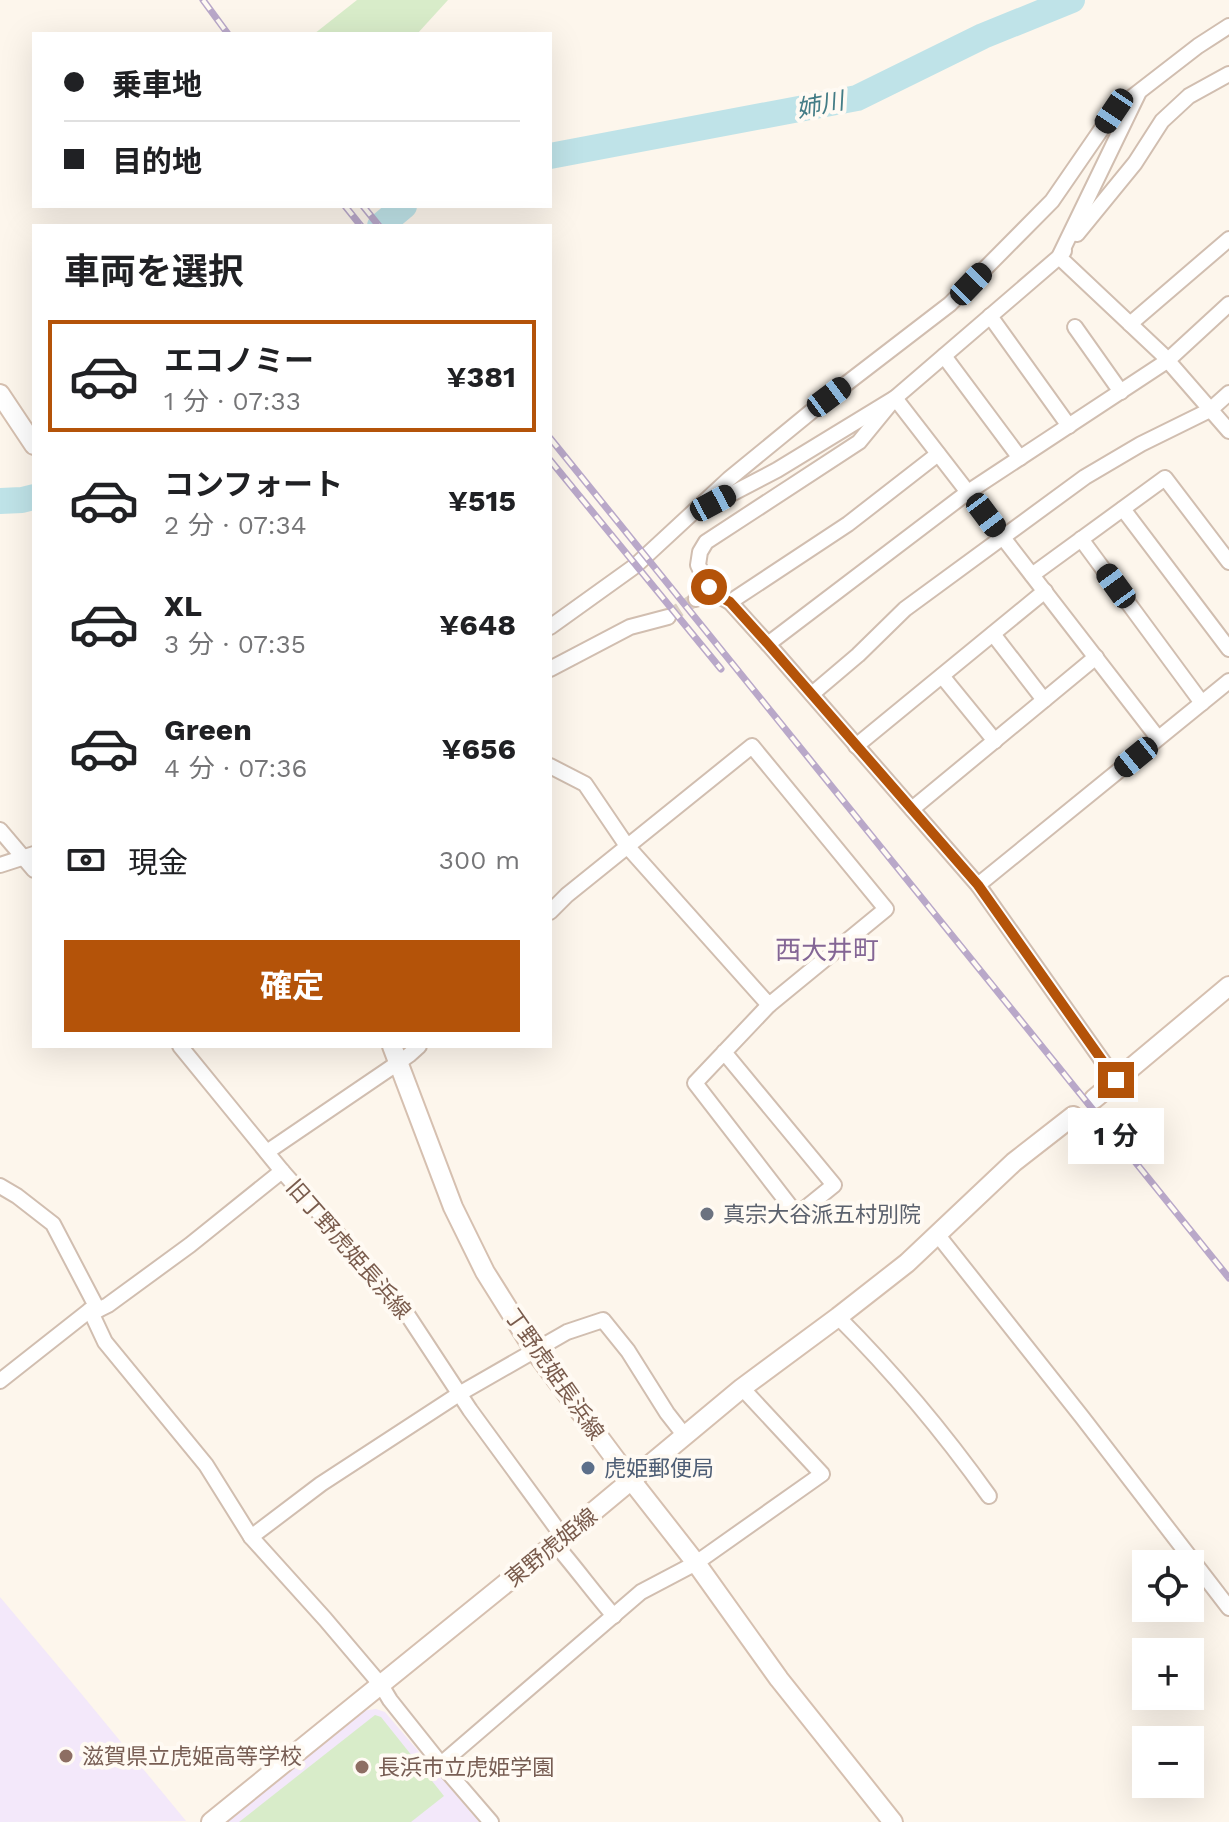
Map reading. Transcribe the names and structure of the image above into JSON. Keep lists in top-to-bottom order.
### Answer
{
  "streets": {
    "main road": ["丁野虎姫長浜線", "東野虎姫線"],
    "street": ["旧丁野虎姫長浜線"]
  },
  "crossings": [
    ["旧丁野虎姫長浜線", "東野虎姫線"],
    ["丁野虎姫長浜線", "東野虎姫線"]
  ],
  "districts": ["西大井町"],
  "water": ["姉川"],
  "places": [
    "真宗大谷派五村別院",
    "虎姫郵便局",
    "滋賀県立虎姫高等学校",
    "長浜市立虎姫学園"
  ],
  "page": {
    "banner": ["乗車地", "目的地"],
    "heading": "車両を選択",
    "list": [
      {
        "name": "エコノミー",
        "note": "1 分 · 07:33",
        "value": "¥381"
      },
      {
        "name": "コンフォート",
        "note": "2 分 · 07:34",
        "value": "¥515"
      },
      {
        "name": "XL",
        "note": "3 分 · 07:35",
        "value": "¥648"
      },
      {
        "name": "Green",
        "note": "4 分 · 07:36",
        "value": "¥656"
      }
    ],
    "pay": ["現金", "300 m"],
    "buttons": "確定",
    "bubble": "1 分",
    "map_buttons": ["+", "−"]
  }
}
